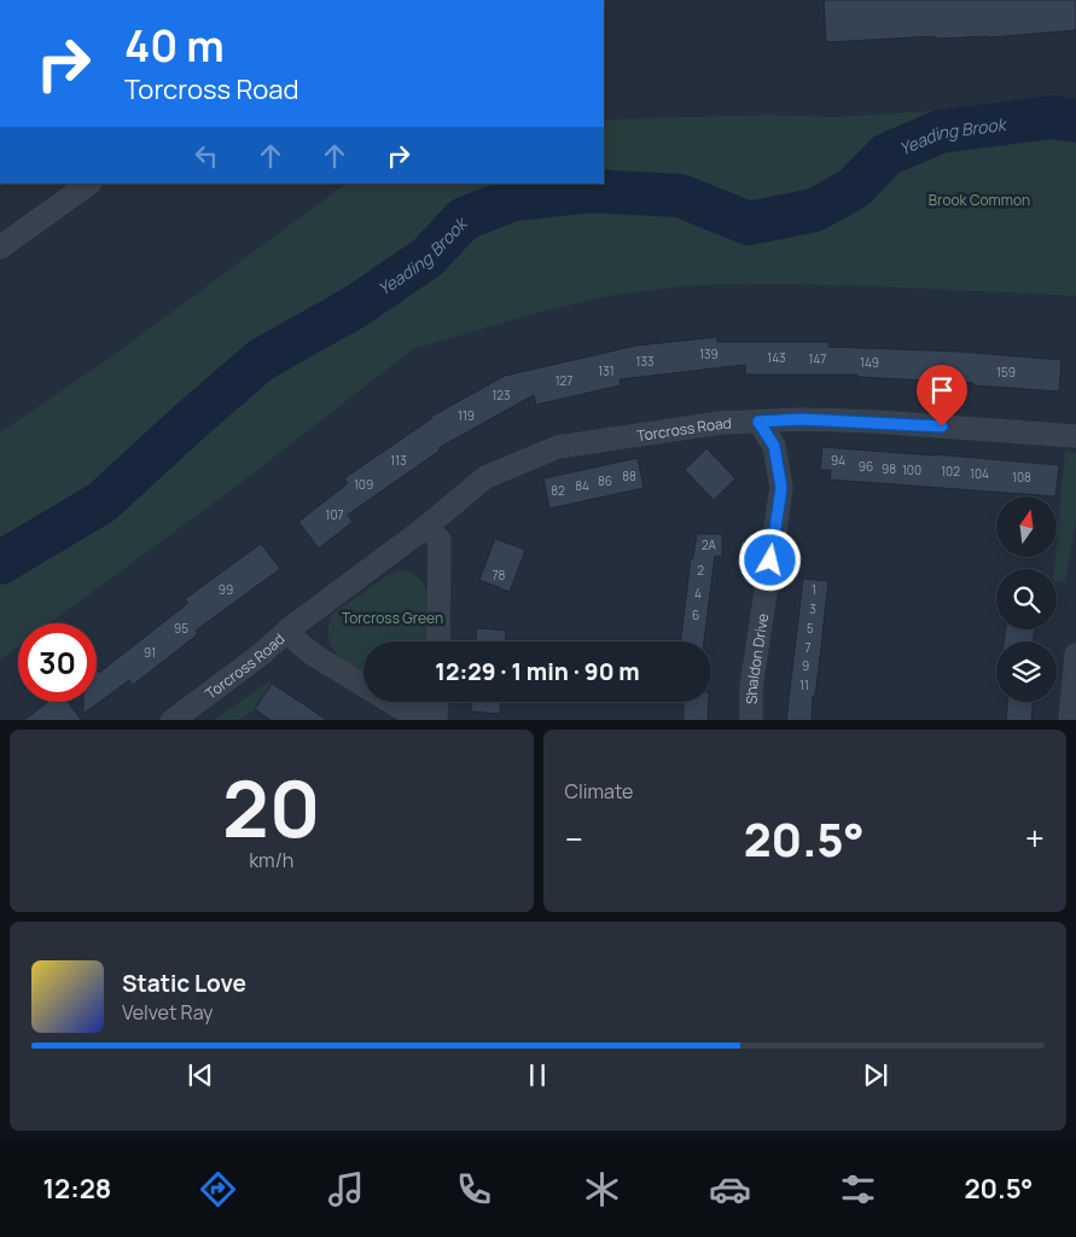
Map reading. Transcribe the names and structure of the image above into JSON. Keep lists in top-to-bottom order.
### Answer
{
  "streets": {
    "street": ["Torcross Road", "Shaldon Drive"]
  },
  "crossings": [
    ["Torcross Road", "Shaldon Drive"]
  ],
  "water": ["Yeading Brook"],
  "parks": ["Brook Common", "Torcross Green"],
  "house_numbers": [
    "139",
    "143",
    "147",
    "133",
    "149",
    "131",
    "159",
    "127",
    "123",
    "119",
    "113",
    "94",
    "96",
    "98",
    "100",
    "102",
    "104",
    "88",
    "108",
    "86",
    "109",
    "84",
    "82",
    "107",
    "2A",
    "2",
    "78",
    "99",
    "1",
    "4",
    "3",
    "6",
    "95",
    "5",
    "7",
    "91",
    "9",
    "11"
  ],
  "north": "top",
  "page": {
    "turn": ["40 m", "Torcross Road"],
    "limit": "30",
    "trip": "12:29 · 1 min · 90 m",
    "tile": [
      ["20", "km/h"],
      "Climate"
    ],
    "heat": ["−", "20.5°", "+"],
    "song": ["Static Love", "Velvet Ray"],
    "tabs": ["12:28", "20.5°"]
  }
}
